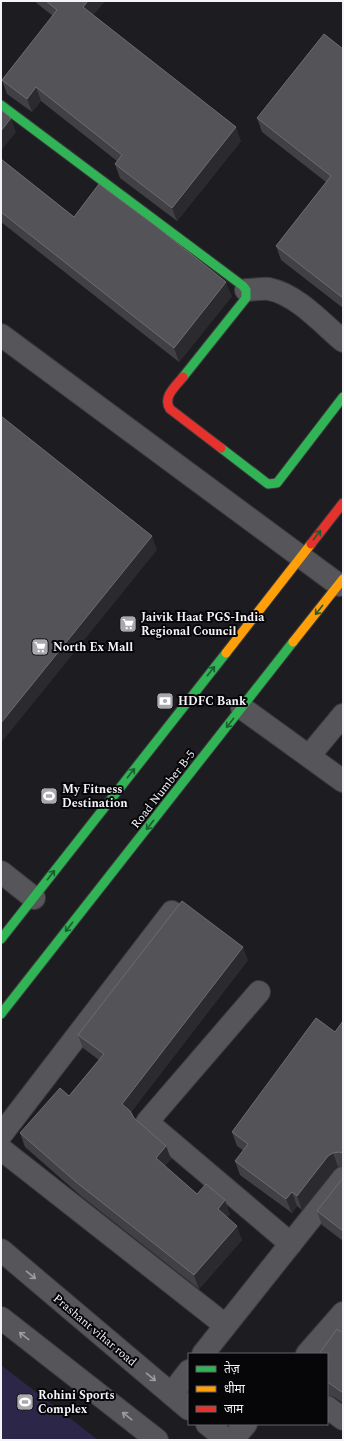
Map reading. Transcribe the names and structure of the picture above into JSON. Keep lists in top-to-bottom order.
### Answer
{
  "streets": {
    "street": ["Road Number B-5", "Prashant vihar road"]
  },
  "places": {
    "supermarket": ["Jaivik Haat PGS-India Regional Council", "North Ex Mall"],
    "bank": ["HDFC Bank"],
    "sports": ["My Fitness Destination", "Rohini Sports Complex"]
  },
  "legend": ["तेज़", "धीमा", "जाम"]
}
